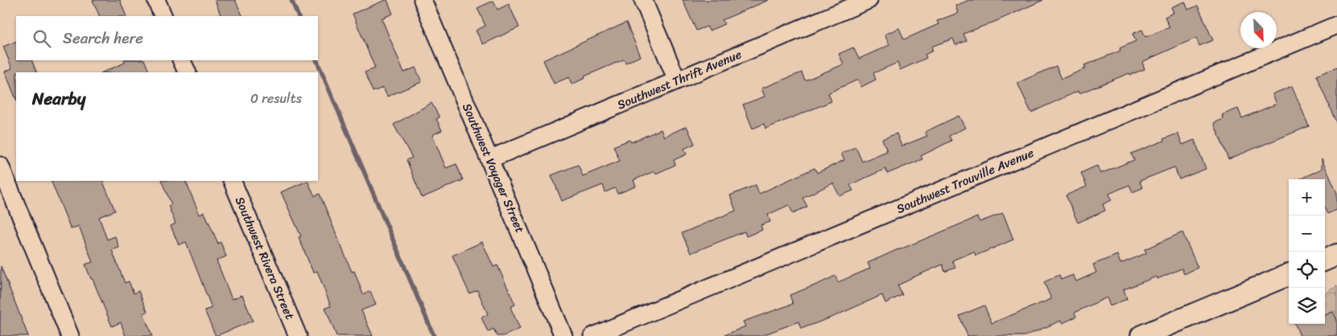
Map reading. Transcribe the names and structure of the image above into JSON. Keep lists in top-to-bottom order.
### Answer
{
  "streets": {
    "street": [
      "Southwest Thrift Avenue",
      "Southwest Voyager Street",
      "Southwest Trouville Avenue",
      "Southwest Rivera Street"
    ]
  },
  "crossings": [
    ["Southwest Thrift Avenue", "Southwest Voyager Street"]
  ],
  "north": "bottom right",
  "page": {
    "search": "Search here",
    "heading": ["Nearby", "0 results"],
    "map_buttons": ["+", "−"]
  }
}
